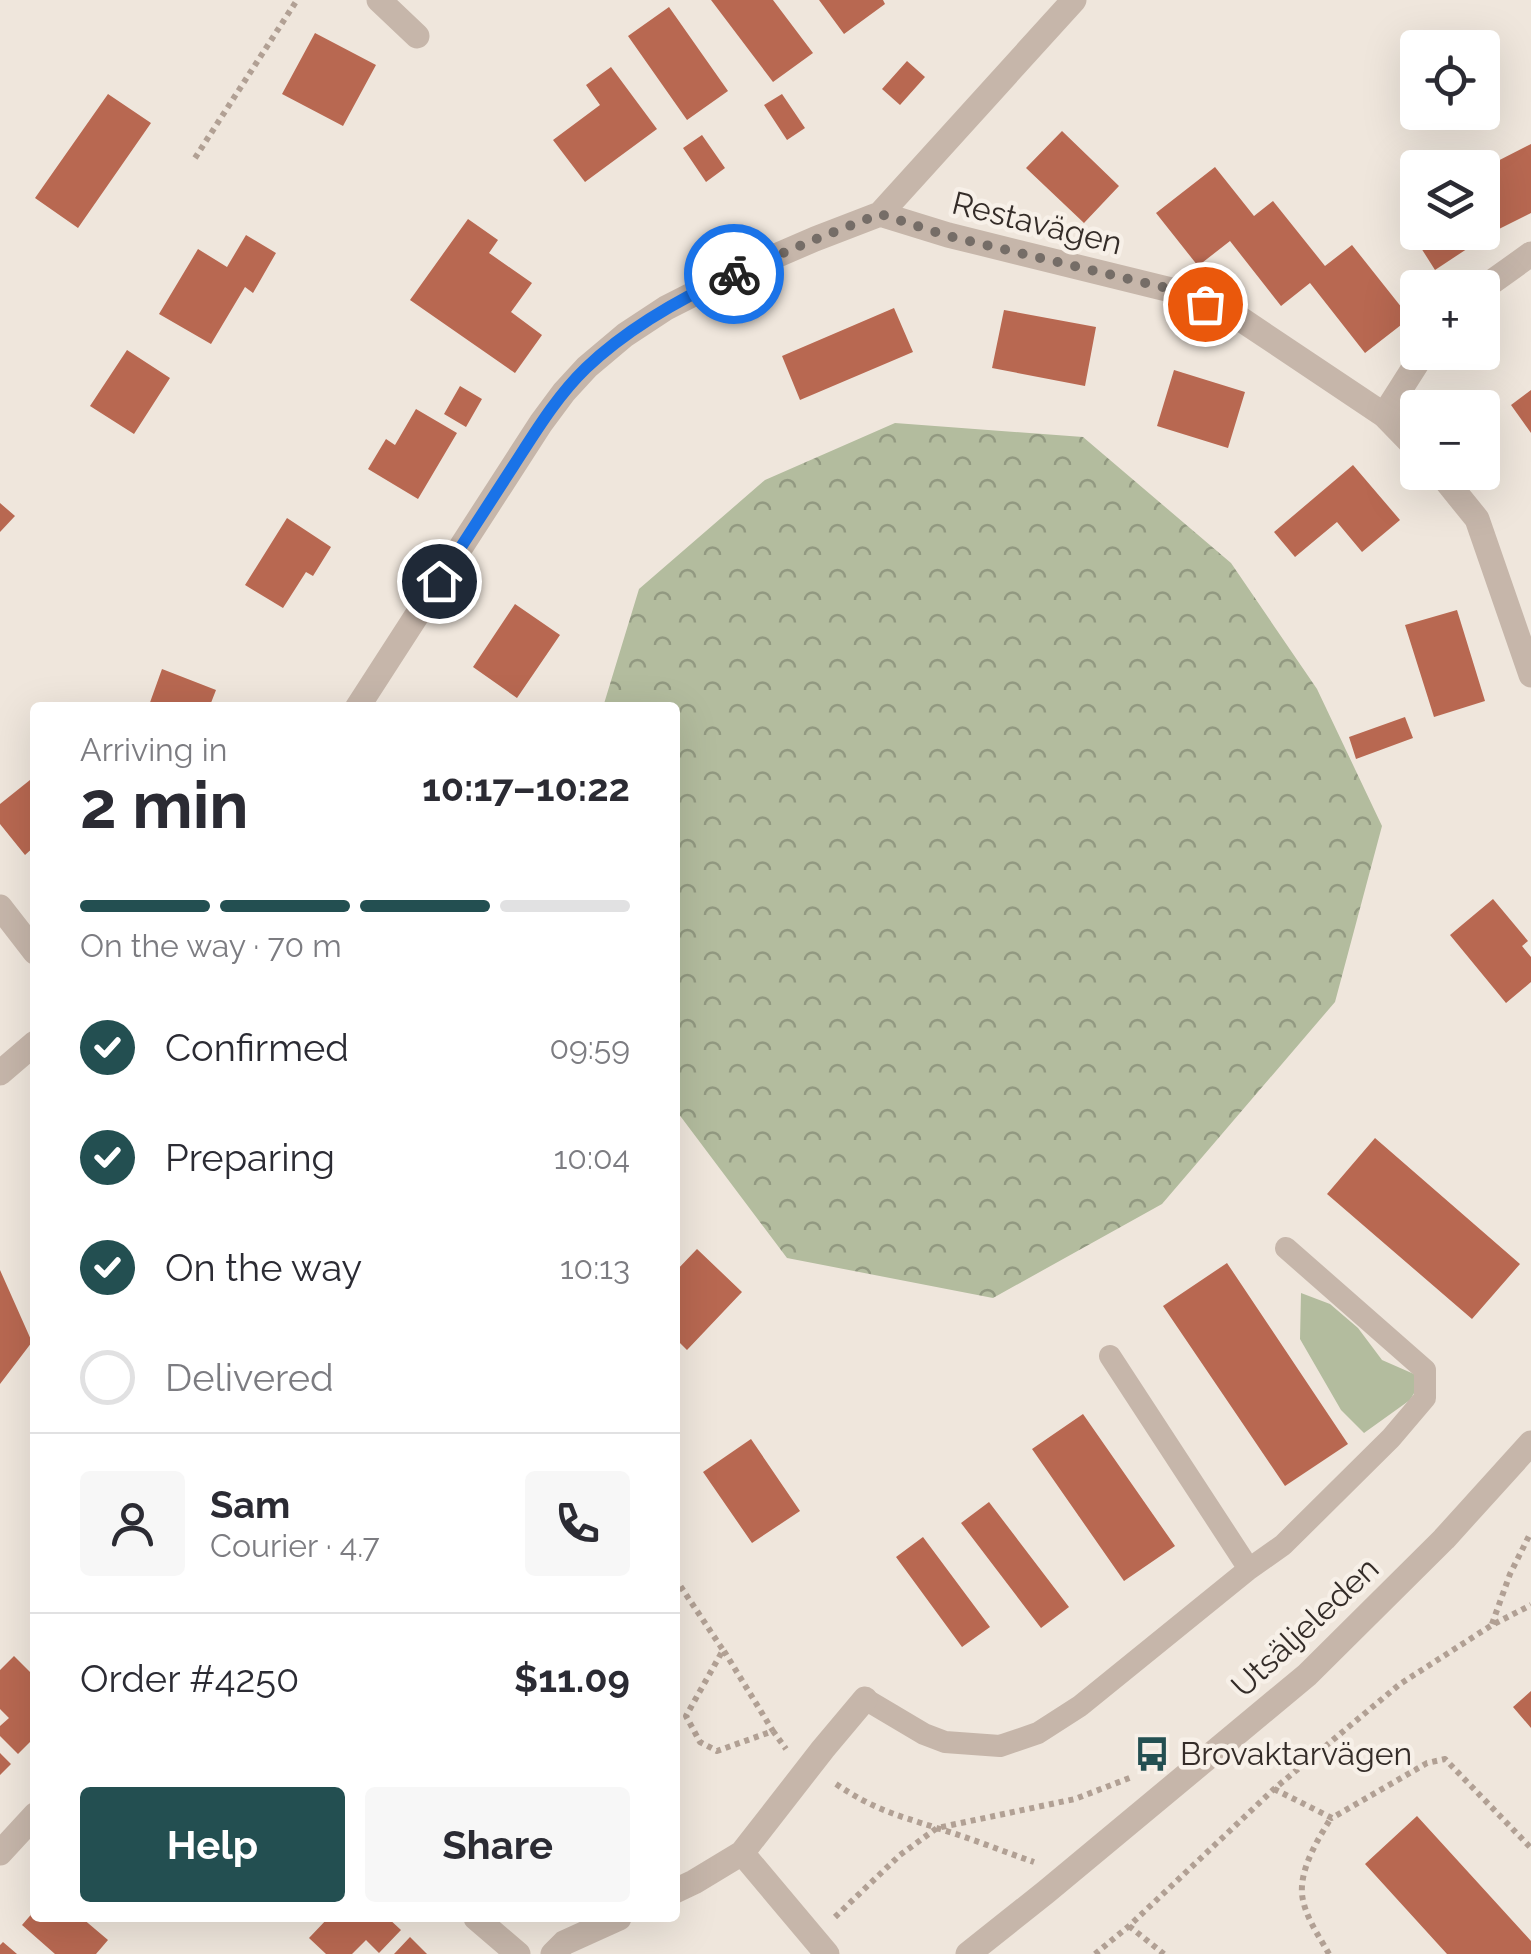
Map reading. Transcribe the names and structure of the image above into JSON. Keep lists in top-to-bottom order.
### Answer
{
  "streets": {
    "street": ["Restavägen", "Utsäljeleden"]
  },
  "places": {
    "bus stop": ["Brovaktarvägen"]
  },
  "page": {
    "map_buttons": ["+", "−"],
    "heading": ["2 min", "Arriving in", "10:17–10:22"],
    "panel": [
      "Sam",
      "Courier · 4.7",
      "Order #4250",
      "$11.09"
    ],
    "bar": "On the way · 70 m",
    "list": [
      ["Confirmed", "09:59"],
      ["Preparing", "10:04"],
      ["On the way", "10:13"],
      "Delivered"
    ],
    "buttons": ["Help", "Share"]
  }
}
